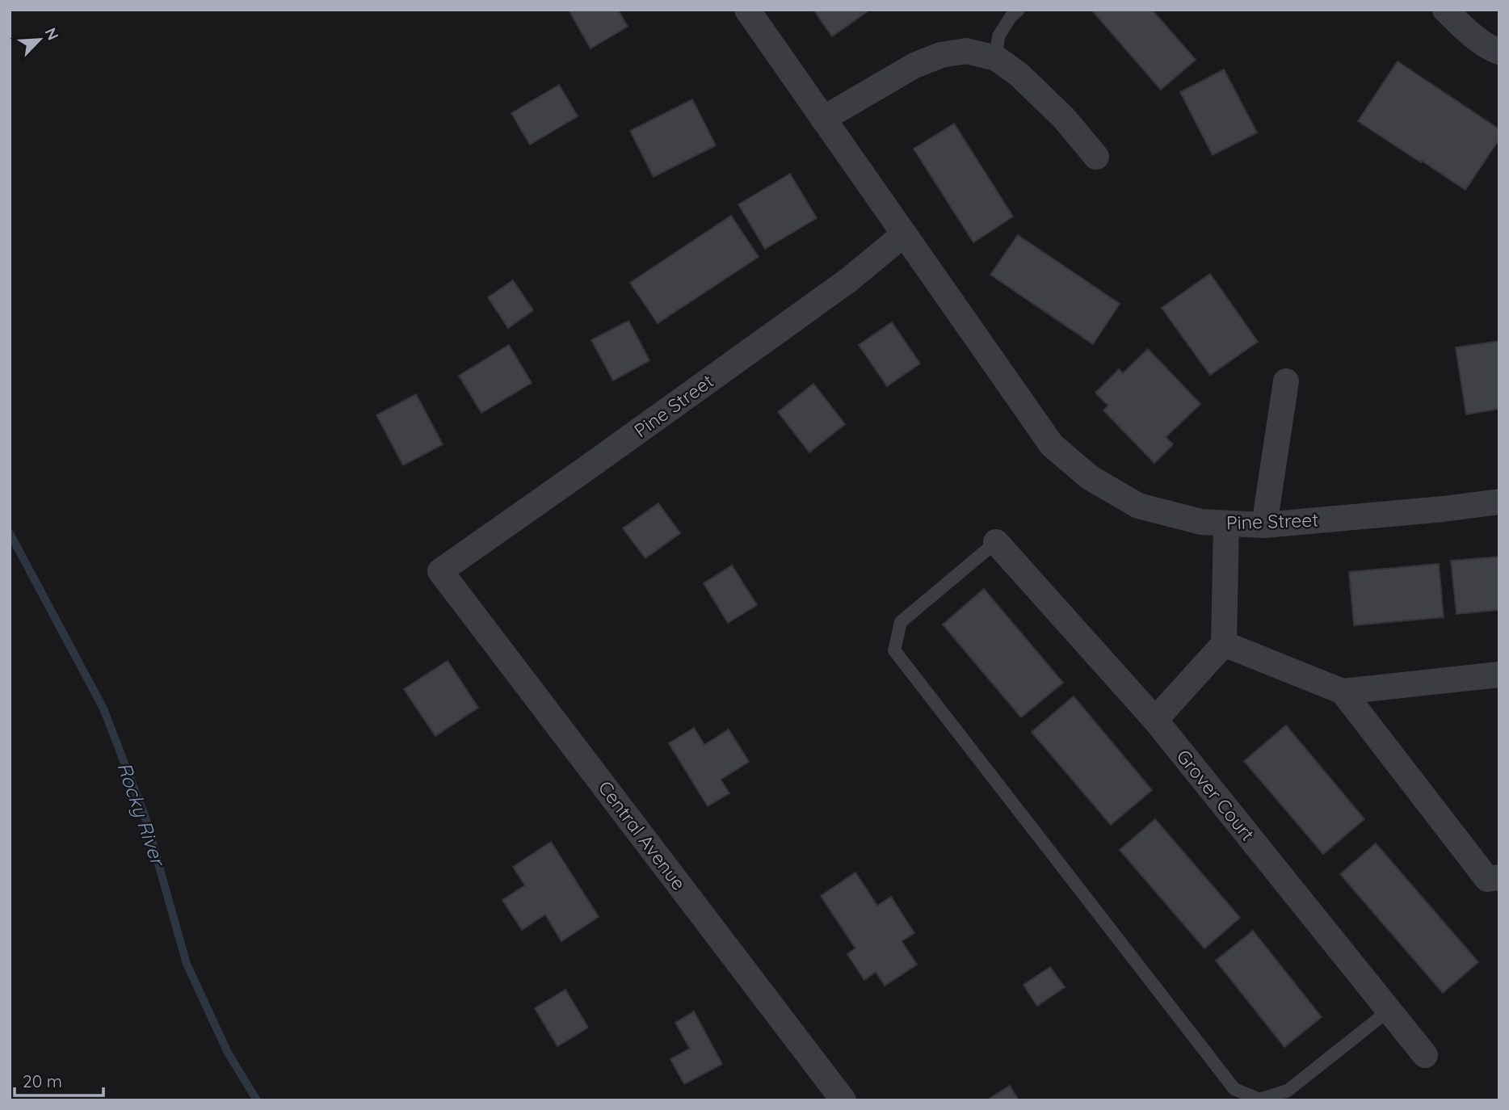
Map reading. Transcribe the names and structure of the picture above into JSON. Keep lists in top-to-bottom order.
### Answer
{
  "streets": {
    "street": ["Pine Street", "Grover Court", "Central Avenue"]
  },
  "crossings": [
    ["Pine Street", "Central Avenue"]
  ],
  "water": ["Rocky River"],
  "scale_bar": "20 m",
  "north": "top right"
}
